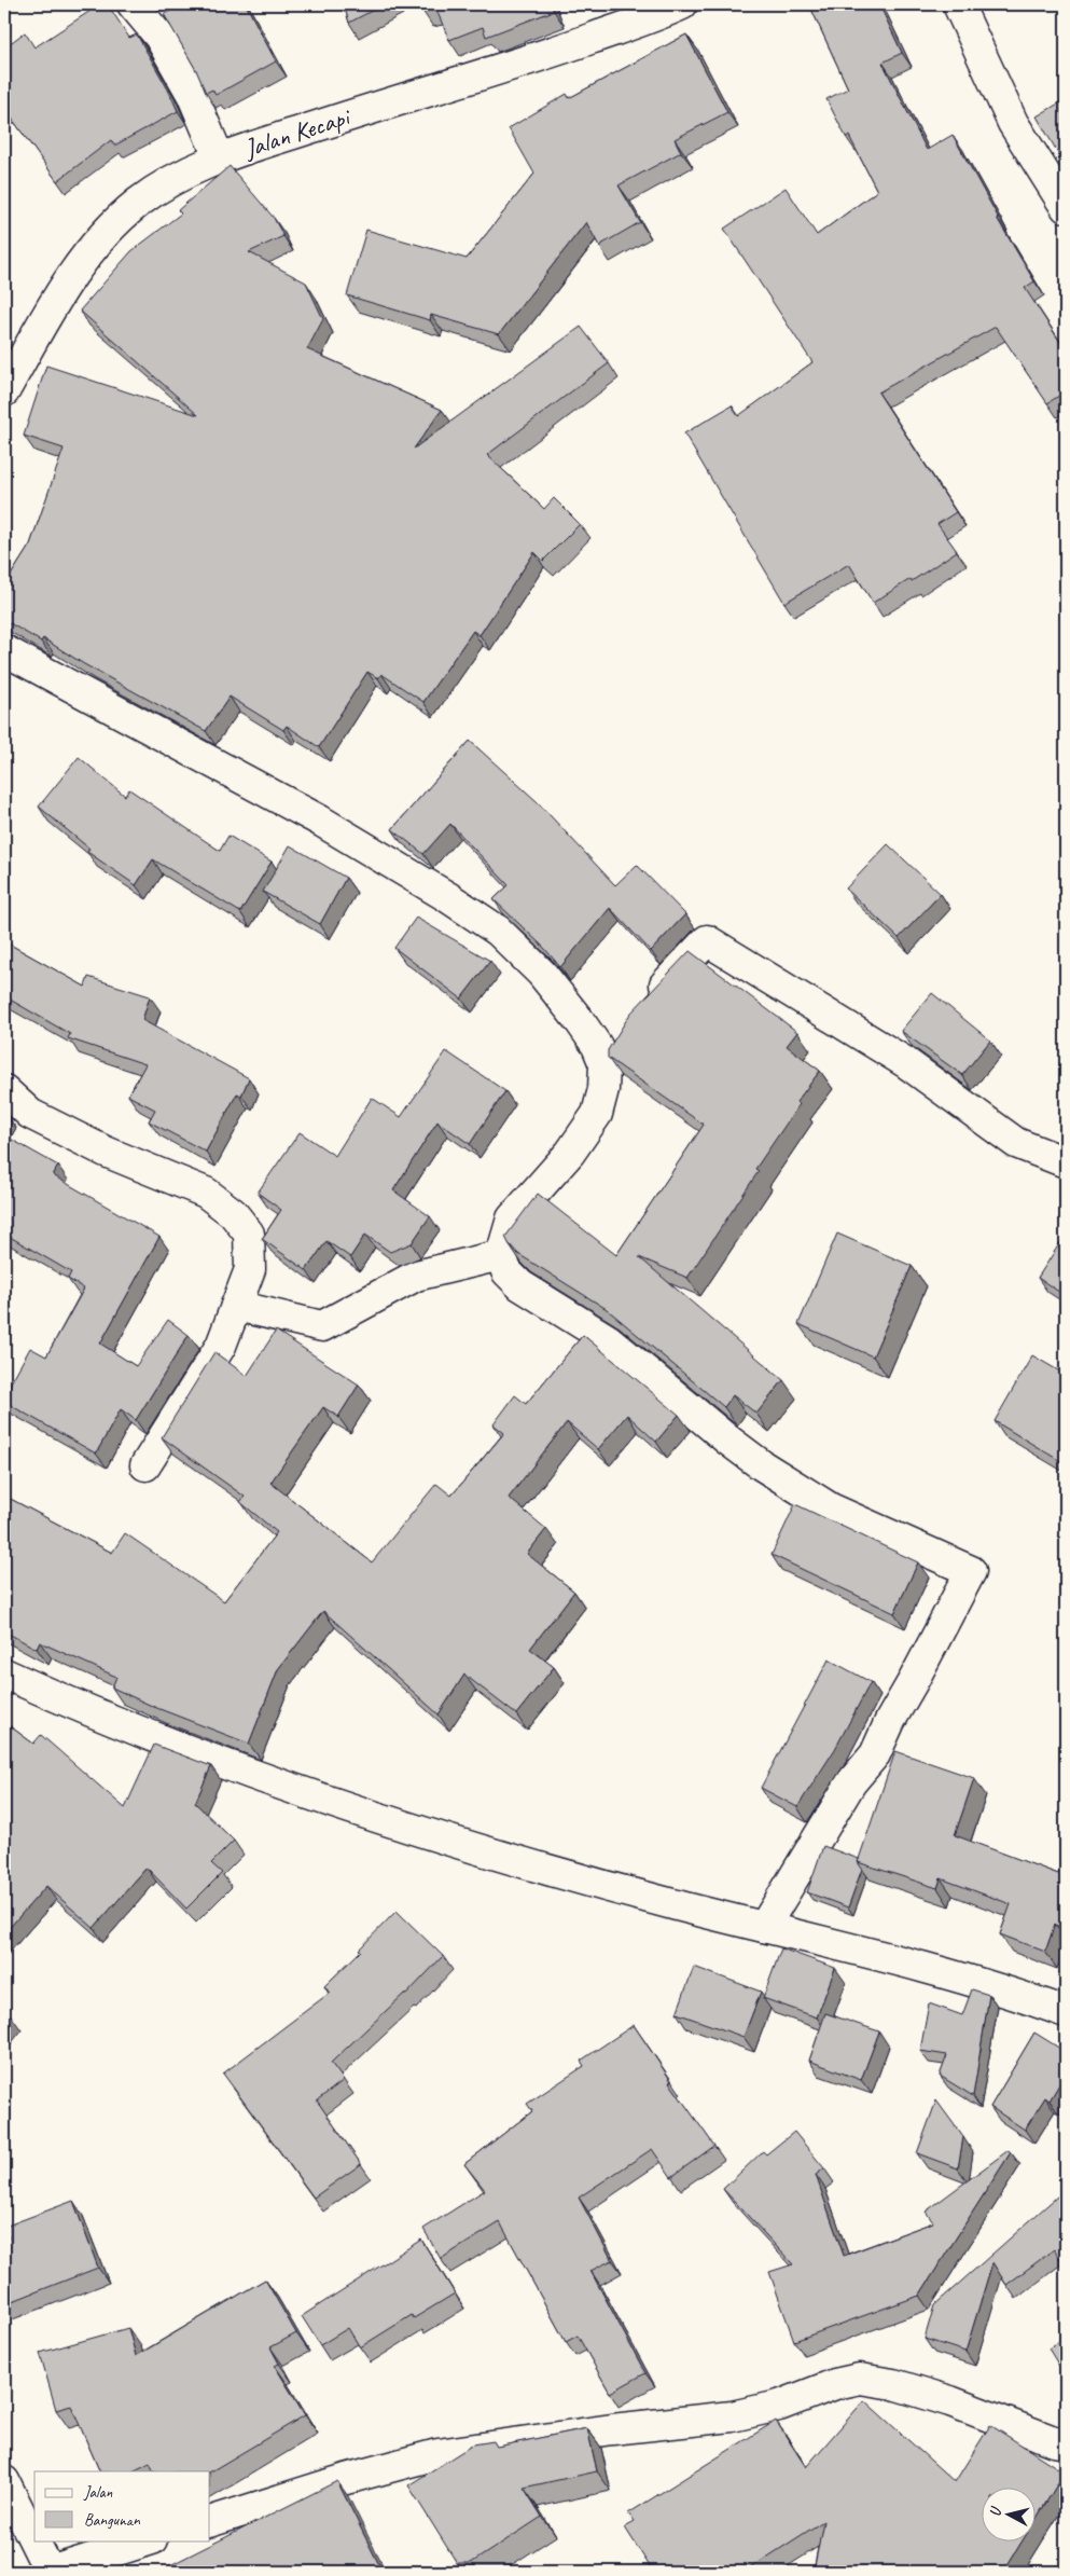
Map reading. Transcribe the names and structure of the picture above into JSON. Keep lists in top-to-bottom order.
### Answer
{
  "streets": {
    "street": ["Jalan Kecapi"]
  },
  "legend": ["Jalan", "Bangunan"],
  "north": "left"
}
